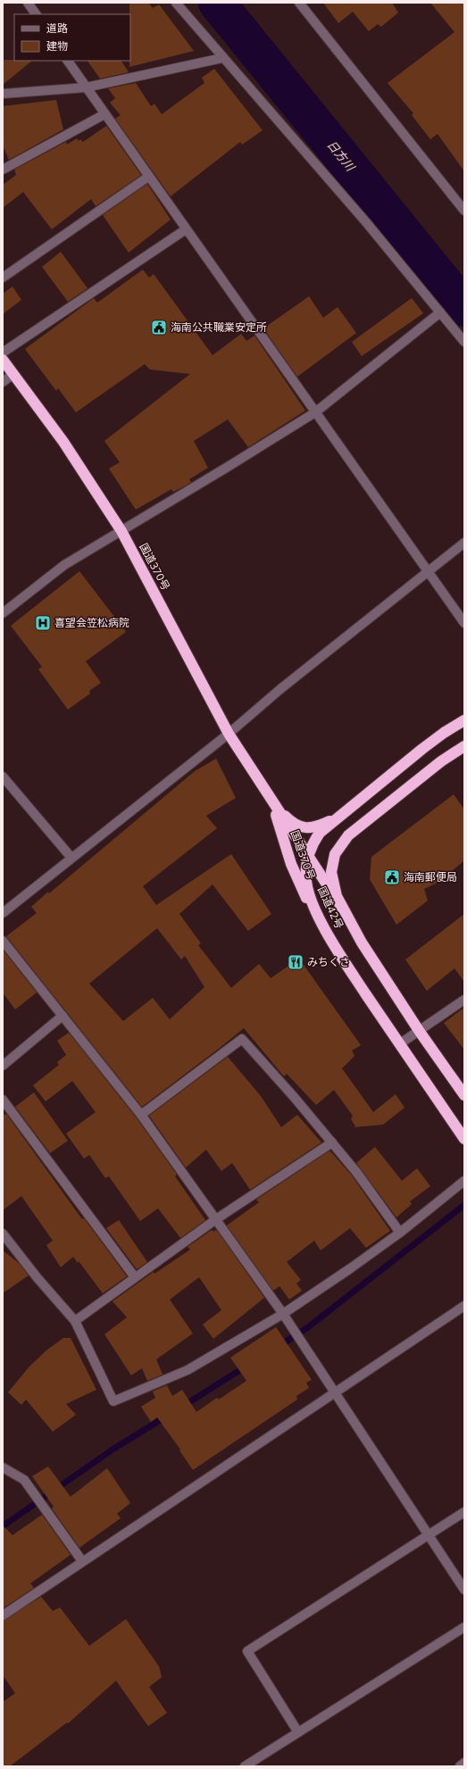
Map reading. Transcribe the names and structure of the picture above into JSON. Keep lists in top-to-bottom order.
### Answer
{
  "streets": {
    "highway": ["国道370号", "国道42号"]
  },
  "crossings": [
    ["国道370号", "国道42号"]
  ],
  "water": ["日方川"],
  "places": {
    "public building": ["海南公共職業安定所", "海南郵便局"],
    "hospital": ["喜望会笠松病院"],
    "restaurant": ["みちくさ"]
  },
  "legend": ["道路", "建物"]
}
